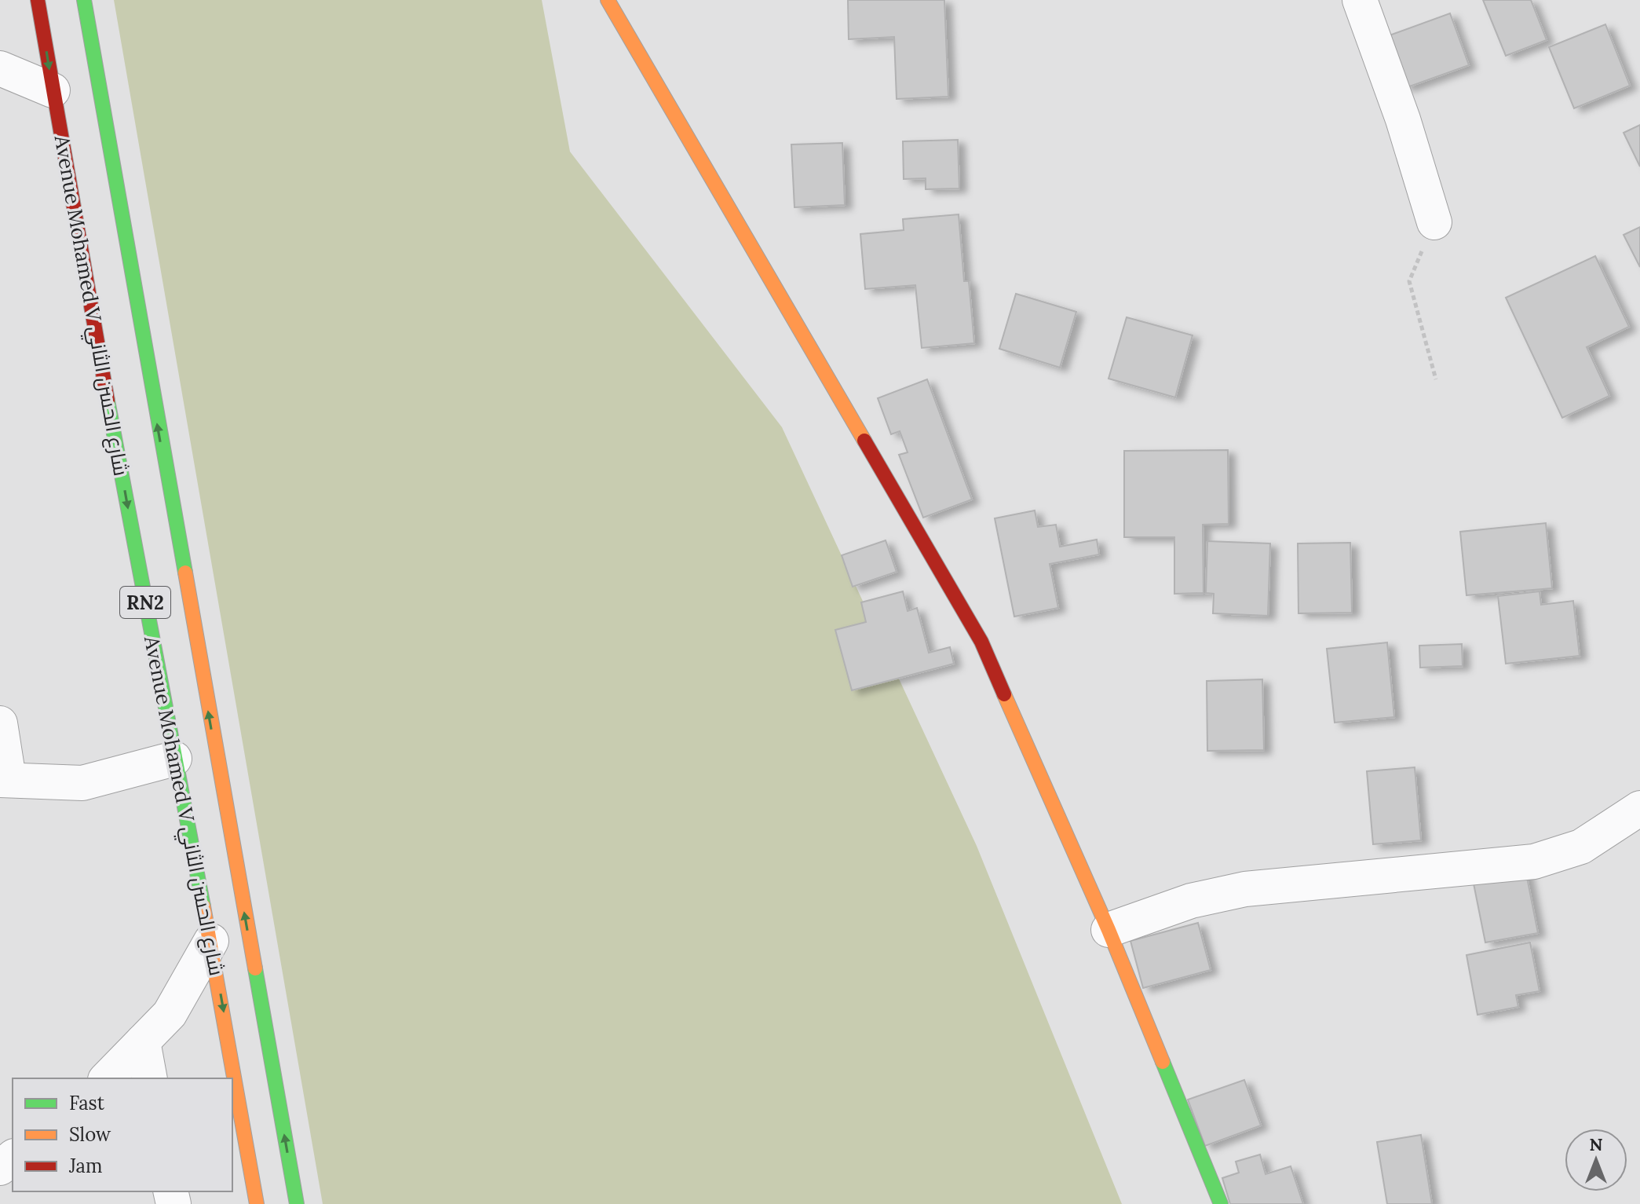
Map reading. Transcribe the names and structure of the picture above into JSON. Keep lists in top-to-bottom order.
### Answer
{
  "streets": {
    "main road": ["Avenue Mohamed V شارع الحسن الثاني", "RN2"]
  },
  "legend": ["Fast", "Slow", "Jam"],
  "north": "top"
}
